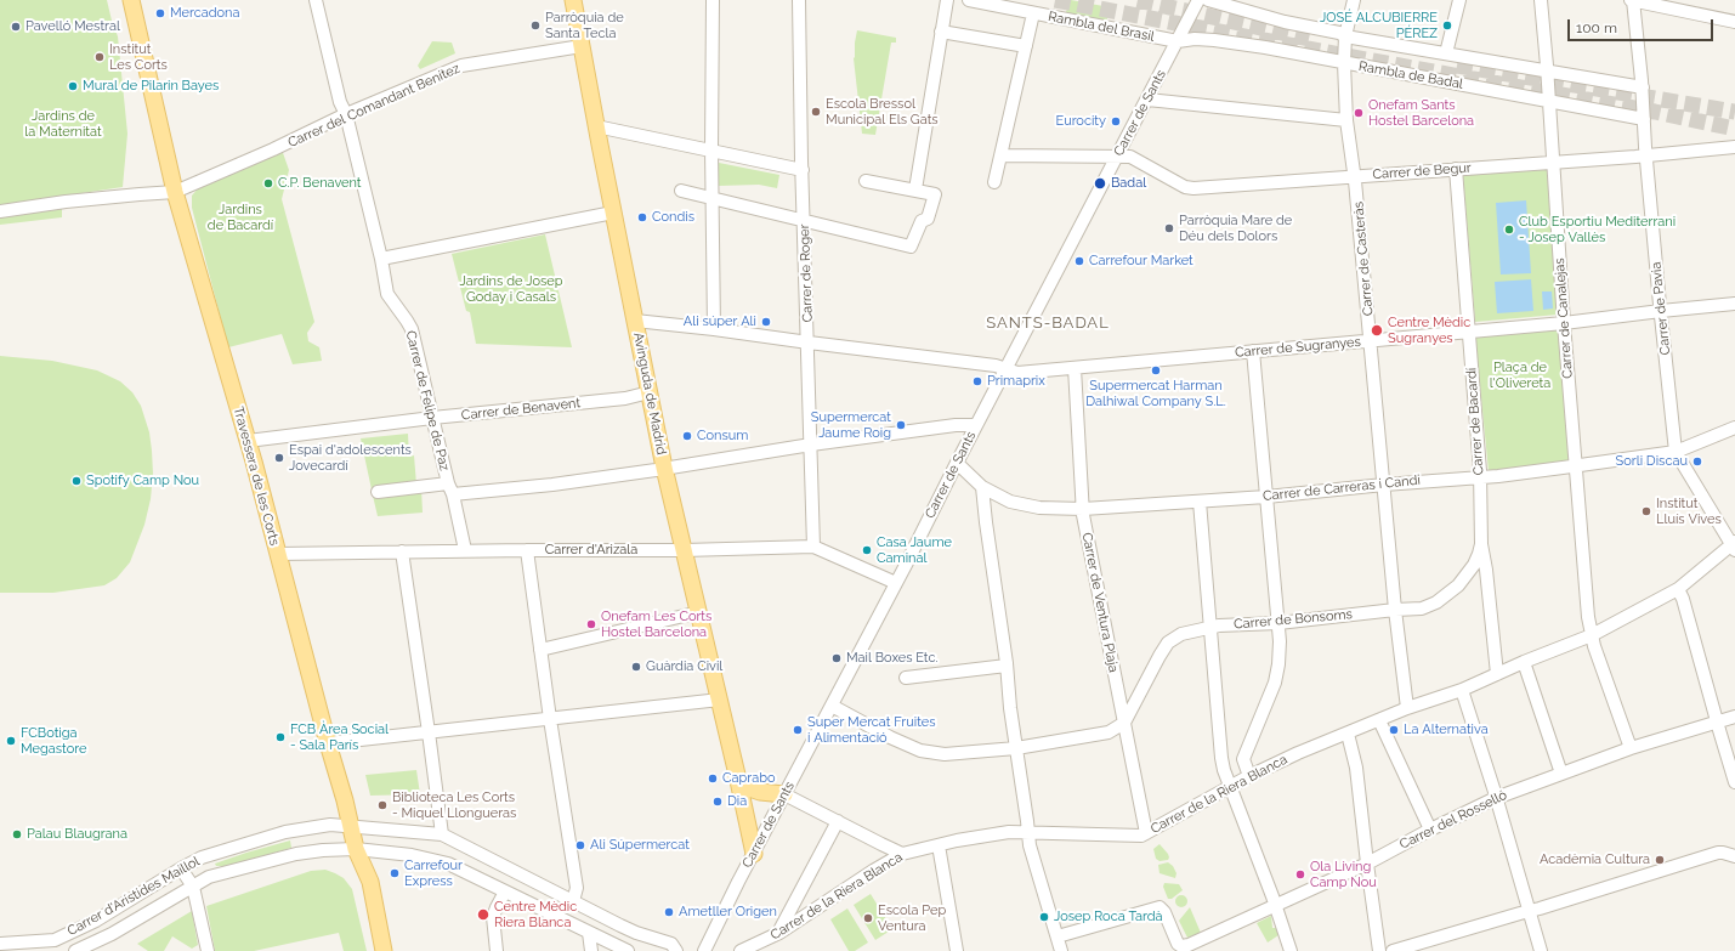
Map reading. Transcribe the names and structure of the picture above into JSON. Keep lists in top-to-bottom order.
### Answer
{
  "streets": {
    "main road": ["Avinguda de Madrid", "Travessera de les Corts"],
    "street": [
      "Rambla del Brasil",
      "Rambla de Badal",
      "Carrer del Comandant Benítez",
      "Carrer de Sants",
      "Carrer de Begur",
      "Carrer de Casteràs",
      "Carrer de Roger",
      "Carrer de Pavia",
      "Carrer de Canalejas",
      "Carrer de Sugranyes",
      "Carrer de Felipe de Paz",
      "Carrer de Benavent",
      "Carrer de Bacardí",
      "Carrer de Carreras i Candi",
      "Carrer d'Arizala",
      "Carrer de Ventura Plaja",
      "Carrer de Bonsoms",
      "Carrer de la Riera Blanca",
      "Carrer del Rosselló",
      "Carrer d'Arístides Maillol"
    ]
  },
  "crossings": [
    ["Rambla del Brasil", "Rambla de Badal"],
    ["Rambla del Brasil", "Carrer de Sants"],
    ["Rambla de Badal", "Carrer de Sants"],
    ["Rambla de Badal", "Carrer de Casteràs"],
    ["Rambla de Badal", "Carrer de Pavia"],
    ["Rambla de Badal", "Carrer de Canalejas"],
    ["Carrer del Comandant Benítez", "Avinguda de Madrid"],
    ["Carrer del Comandant Benítez", "Carrer de Felipe de Paz"],
    ["Carrer del Comandant Benítez", "Travessera de les Corts"],
    ["Carrer de Sants", "Carrer de Begur"],
    ["Carrer de Sants", "Carrer de Sugranyes"],
    ["Carrer de Sants", "Avinguda de Madrid"],
    ["Carrer de Sants", "Carrer de Carreras i Candi"],
    ["Carrer de Sants", "Carrer d'Arizala"],
    ["Carrer de Begur", "Carrer de Casteràs"],
    ["Carrer de Begur", "Carrer de Pavia"],
    ["Carrer de Begur", "Carrer de Canalejas"],
    ["Carrer de Begur", "Carrer de Bacardí"],
    ["Carrer de Casteràs", "Carrer de Sugranyes"],
    ["Carrer de Casteràs", "Carrer de Carreras i Candi"],
    ["Carrer de Casteràs", "Carrer de Bonsoms"],
    ["Carrer de Casteràs", "Carrer de la Riera Blanca"],
    ["Carrer de Roger", "Carrer de Sugranyes"],
    ["Carrer de Roger", "Carrer d'Arizala"],
    ["Carrer de Pavia", "Carrer de Sugranyes"],
    ["Carrer de Pavia", "Carrer de Carreras i Candi"],
    ["Carrer de Pavia", "Carrer de la Riera Blanca"],
    ["Carrer de Canalejas", "Carrer de Sugranyes"],
    ["Carrer de Canalejas", "Carrer de Carreras i Candi"],
    ["Carrer de Canalejas", "Carrer de la Riera Blanca"],
    ["Carrer de Canalejas", "Carrer del Rosselló"],
    ["Carrer de Sugranyes", "Avinguda de Madrid"],
    ["Carrer de Sugranyes", "Carrer de Bacardí"],
    ["Carrer de Sugranyes", "Carrer de Ventura Plaja"],
    ["Avinguda de Madrid", "Carrer de Benavent"],
    ["Avinguda de Madrid", "Carrer d'Arizala"],
    ["Carrer de Felipe de Paz", "Carrer de Benavent"],
    ["Carrer de Felipe de Paz", "Carrer d'Arizala"],
    ["Carrer de Benavent", "Travessera de les Corts"],
    ["Carrer de Bacardí", "Carrer de Carreras i Candi"],
    ["Carrer de Bacardí", "Carrer de Bonsoms"],
    ["Carrer de Bacardí", "Carrer de la Riera Blanca"],
    ["Travessera de les Corts", "Carrer d'Arizala"],
    ["Travessera de les Corts", "Carrer d'Arístides Maillol"],
    ["Carrer de Carreras i Candi", "Carrer de Ventura Plaja"],
    ["Carrer de Ventura Plaja", "Carrer de Bonsoms"],
    ["Carrer de Ventura Plaja", "Carrer de la Riera Blanca"]
  ],
  "districts": ["SANTS-BADAL"],
  "parks": [
    "Jardins de la Maternitat",
    "Jardins de Bacardí",
    "Jardins de Josep Goday i Casals",
    "Plaça de l'Olivereta"
  ],
  "places": [
    "Mercadona",
    "Parròquia de Santa Tecla",
    "JOSÉ ALCUBIERRE PÉREZ",
    "Pavelló Mestral",
    "Institut Les Corts",
    "Mural de Pilarin Bayes",
    "Escola Bressol Municipal Els Gats",
    "Onefam Sants Hostel Barcelona",
    "Eurocity",
    "C.P. Benavent",
    "Badal",
    "Condis",
    "Parròquia Mare de Déu dels Dolors",
    "Club Esportiu Mediterrani - Josep Vallès",
    "Carrefour Market",
    "Ali súper Ali",
    "Centre Mèdic Sugranyes",
    "Supermercat Harman Dalhiwal Company S.L.",
    "Primaprix",
    "Supermercat Jaume Roig",
    "Consum",
    "Espai d'adolescents Jovecardí",
    "Sorli Discau",
    "Spotify Camp Nou",
    "Institut Lluís Vives",
    "Casa Jaume Caminal",
    "Onefam Les Corts Hostel Barcelona",
    "Mail Boxes Etc.",
    "Guàrdia Civil",
    "Super Mercat Fruites i Alimentació",
    "La Alternativa",
    "FCB Àrea Social - Sala París",
    "FCBotiga Megastore",
    "Caprabo",
    "Dia",
    "Biblioteca Les Corts - Miquel Llongueras",
    "Palau Blaugrana",
    "Ali Súpermercat",
    "Acadèmia Cultura",
    "Carrefour Express",
    "Ola Living Camp Nou",
    "Ametller Origen",
    "Centre Mèdic Riera Blanca",
    "Josep Roca Tardà",
    "Escola Pep Ventura"
  ],
  "scale_bar": "100 m"
}
